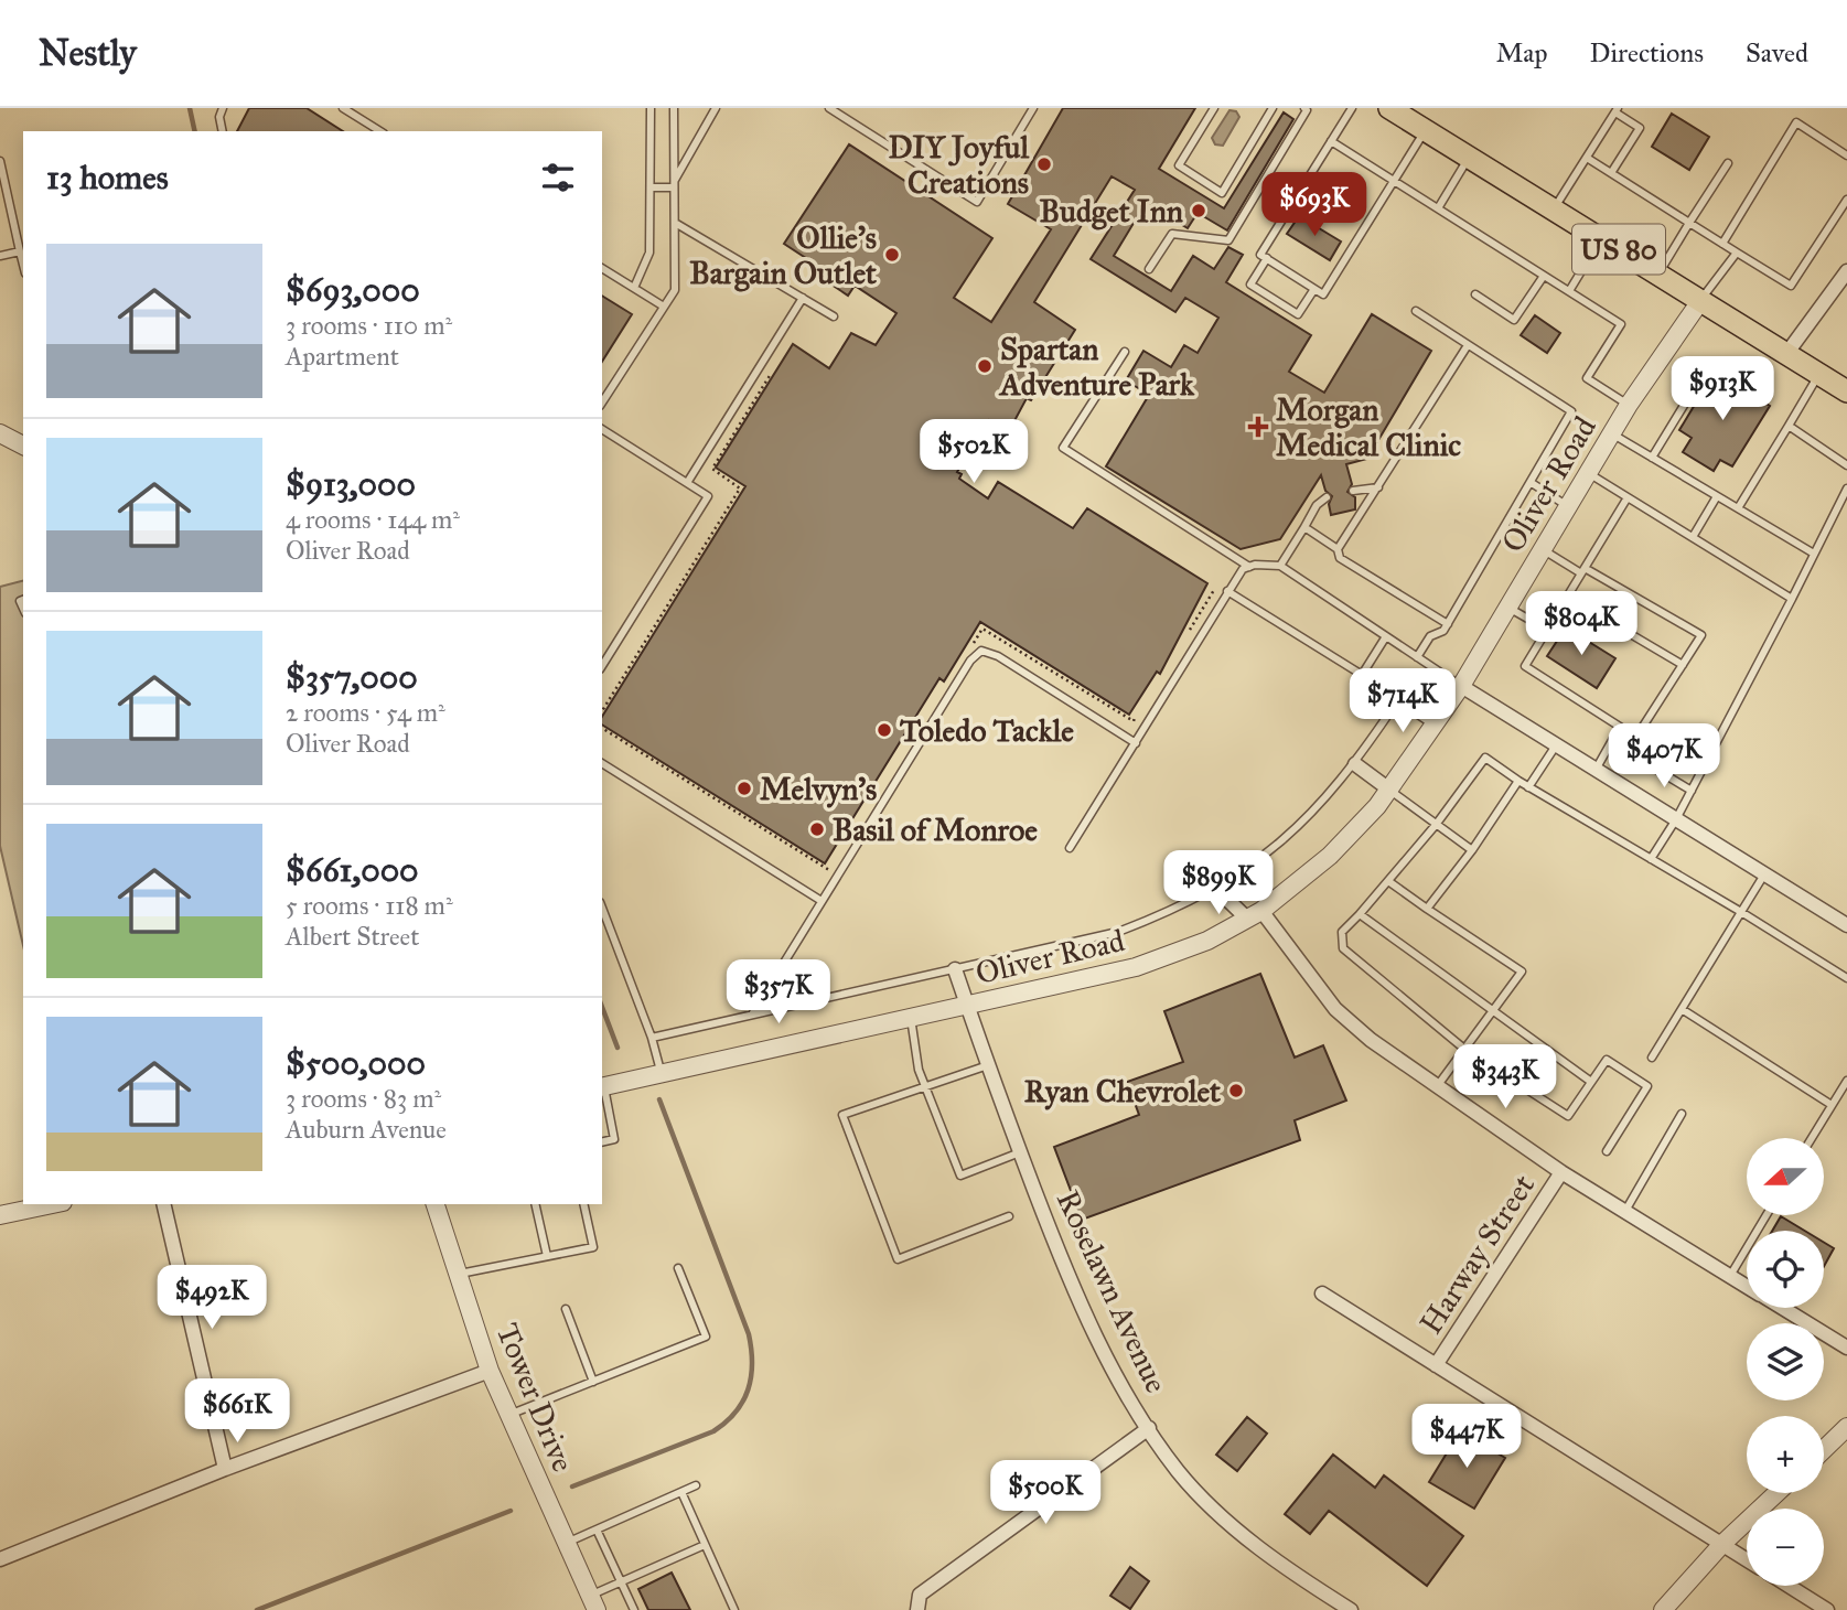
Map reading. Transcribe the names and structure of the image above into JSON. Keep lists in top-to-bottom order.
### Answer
{
  "streets": {
    "main road": ["US 80"],
    "street": [
      "Oliver Road",
      "Harway Street",
      "Roselawn Avenue",
      "Tower Drive"
    ]
  },
  "crossings": [
    ["US 80", "Oliver Road"],
    ["Oliver Road", "Roselawn Avenue"]
  ],
  "places": {
    "other": [
      "DIY Joyful Creations",
      "Budget Inn",
      "Ollie's Bargain Outlet",
      "Spartan Adventure Park",
      "Toledo Tackle",
      "Melvyn's",
      "Basil of Monroe",
      "Ryan Chevrolet"
    ],
    "health": ["Morgan Medical Clinic"]
  },
  "north": "left",
  "page": {
    "header": "Nestly",
    "nav": ["Map", "Directions", "Saved"],
    "heading": "13 homes",
    "price": [
      "$693K",
      "$913K",
      "$502K",
      "$804K",
      "$714K",
      "$407K",
      "$899K",
      "$357K",
      "$343K",
      "$492K",
      "$661K",
      "$447K",
      "$500K"
    ],
    "list": [
      {
        "name": "$693,000",
        "note": "3 rooms · 110 m² · Apartment"
      },
      {
        "name": "$913,000",
        "note": "4 rooms · 144 m² · Oliver Road"
      },
      {
        "name": "$357,000",
        "note": "2 rooms · 54 m² · Oliver Road"
      },
      {
        "name": "$661,000",
        "note": "5 rooms · 118 m² · Albert Street"
      },
      {
        "name": "$500,000",
        "note": "3 rooms · 83 m² · Auburn Avenue"
      }
    ],
    "map_buttons": ["+", "−"]
  }
}
